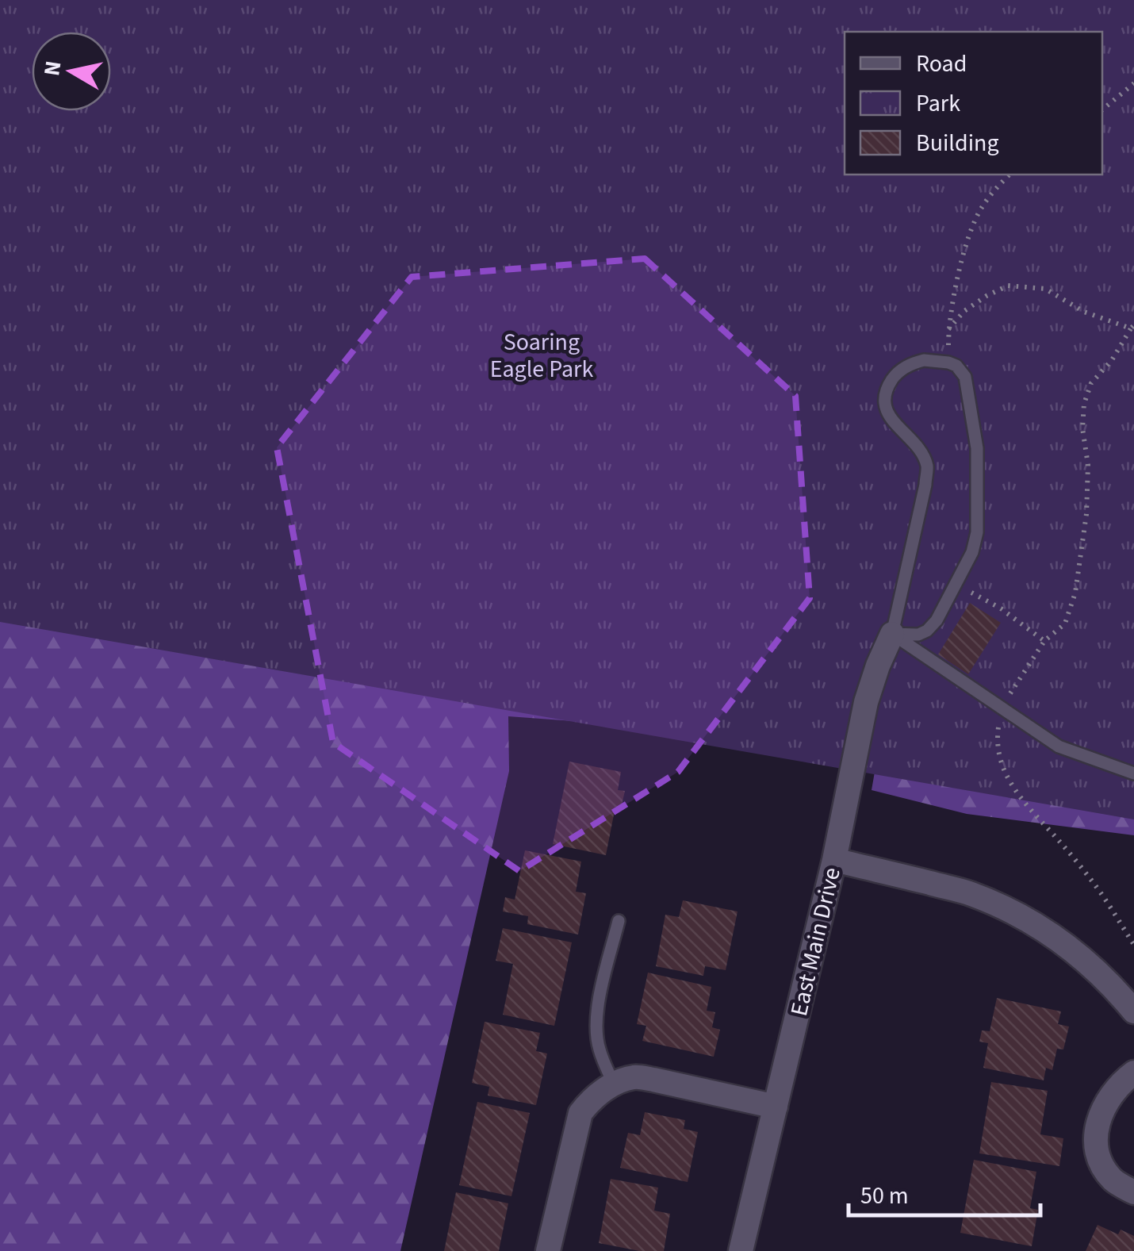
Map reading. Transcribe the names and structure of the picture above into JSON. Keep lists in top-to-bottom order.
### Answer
{
  "streets": {
    "street": ["East Main Drive"]
  },
  "parks": ["Soaring Eagle Park"],
  "legend": ["Road", "Park", "Building"],
  "scale_bar": "50 m",
  "north": "left"
}
